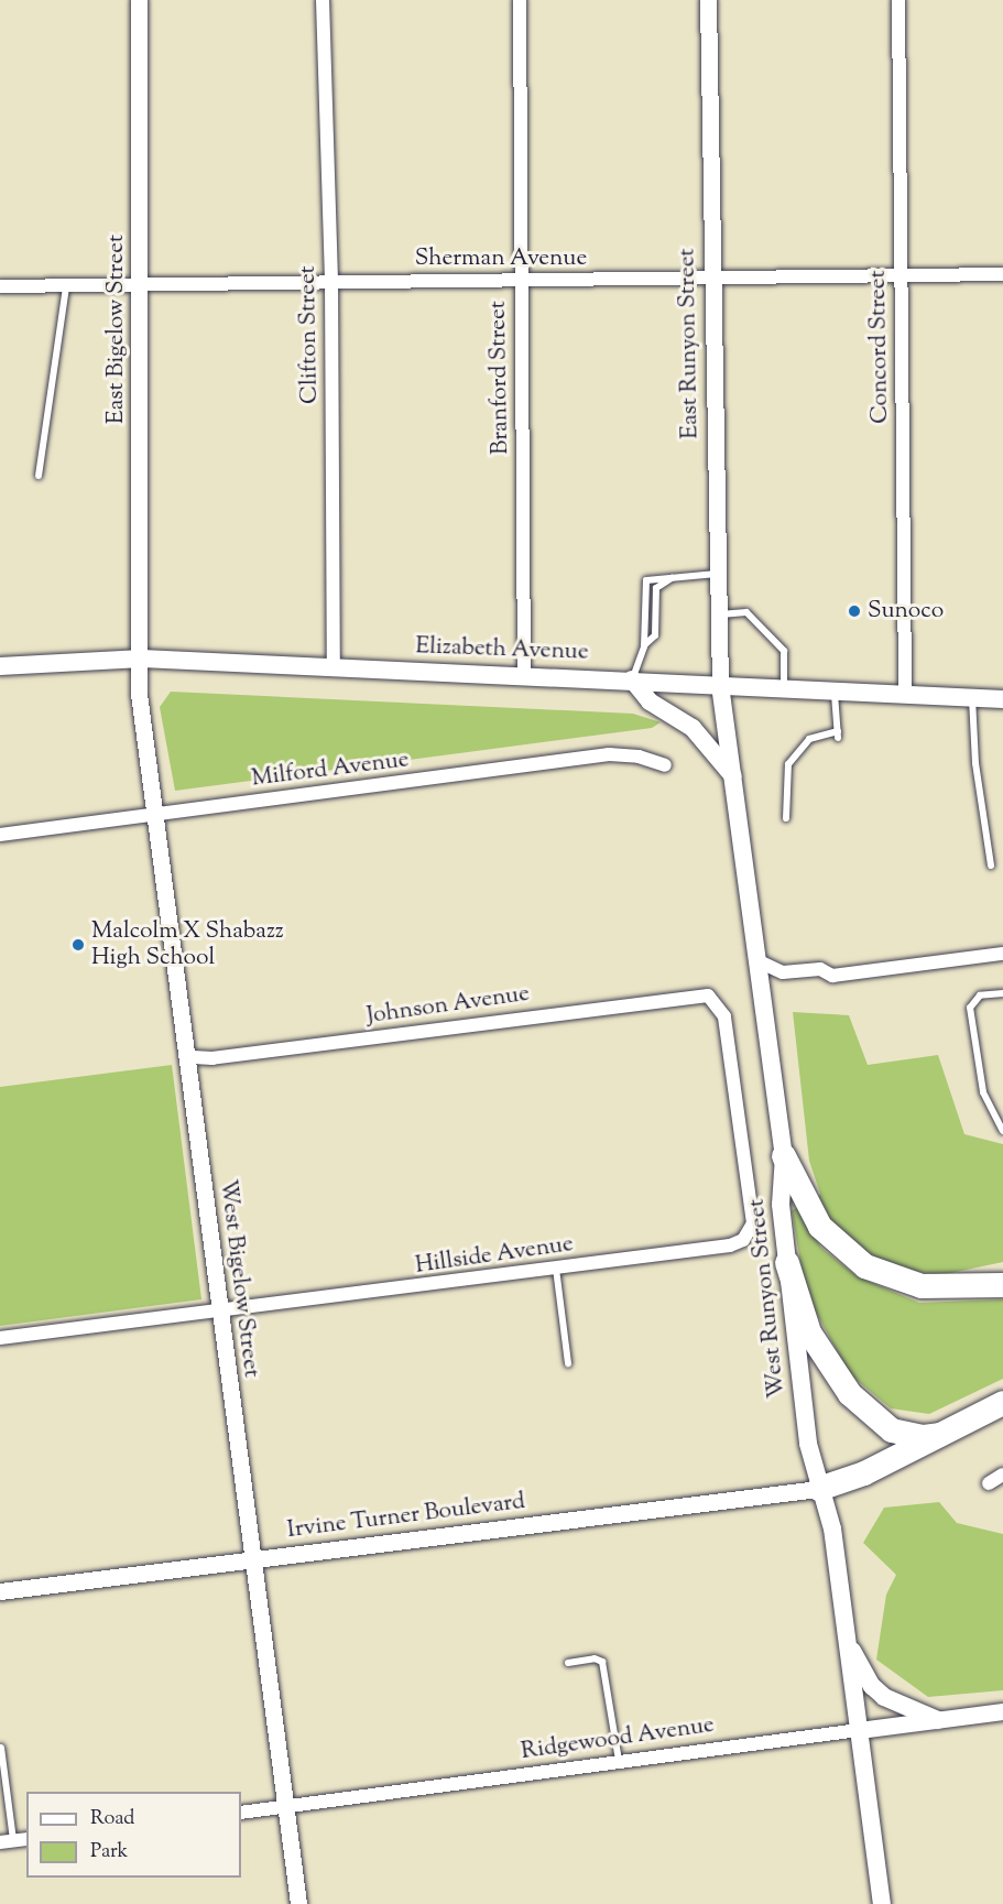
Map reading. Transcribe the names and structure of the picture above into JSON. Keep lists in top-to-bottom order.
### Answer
{
  "streets": {
    "main road": ["Elizabeth Avenue", "West Runyon Street"],
    "street": [
      "Sherman Avenue",
      "East Bigelow Street",
      "Clifton Street",
      "East Runyon Street",
      "Concord Street",
      "Branford Street",
      "Milford Avenue",
      "Johnson Avenue",
      "Hillside Avenue",
      "West Bigelow Street",
      "Irvine Turner Boulevard",
      "Ridgewood Avenue"
    ]
  },
  "crossings": [
    ["Sherman Avenue", "East Bigelow Street"],
    ["Sherman Avenue", "Clifton Street"],
    ["Sherman Avenue", "East Runyon Street"],
    ["Sherman Avenue", "Concord Street"],
    ["Sherman Avenue", "Branford Street"],
    ["East Bigelow Street", "Elizabeth Avenue"],
    ["East Bigelow Street", "West Bigelow Street"],
    ["Clifton Street", "Elizabeth Avenue"],
    ["East Runyon Street", "Elizabeth Avenue"],
    ["East Runyon Street", "West Runyon Street"],
    ["Concord Street", "Elizabeth Avenue"],
    ["Branford Street", "Elizabeth Avenue"],
    ["Elizabeth Avenue", "West Bigelow Street"],
    ["Elizabeth Avenue", "West Runyon Street"],
    ["Milford Avenue", "West Bigelow Street"],
    ["Johnson Avenue", "Hillside Avenue"],
    ["Johnson Avenue", "West Bigelow Street"],
    ["Hillside Avenue", "West Bigelow Street"],
    ["West Bigelow Street", "Irvine Turner Boulevard"],
    ["West Bigelow Street", "Ridgewood Avenue"],
    ["West Runyon Street", "Irvine Turner Boulevard"],
    ["West Runyon Street", "Ridgewood Avenue"]
  ],
  "places": ["Sunoco", "Malcolm X Shabazz High School"],
  "legend": ["Road", "Park"]
}
